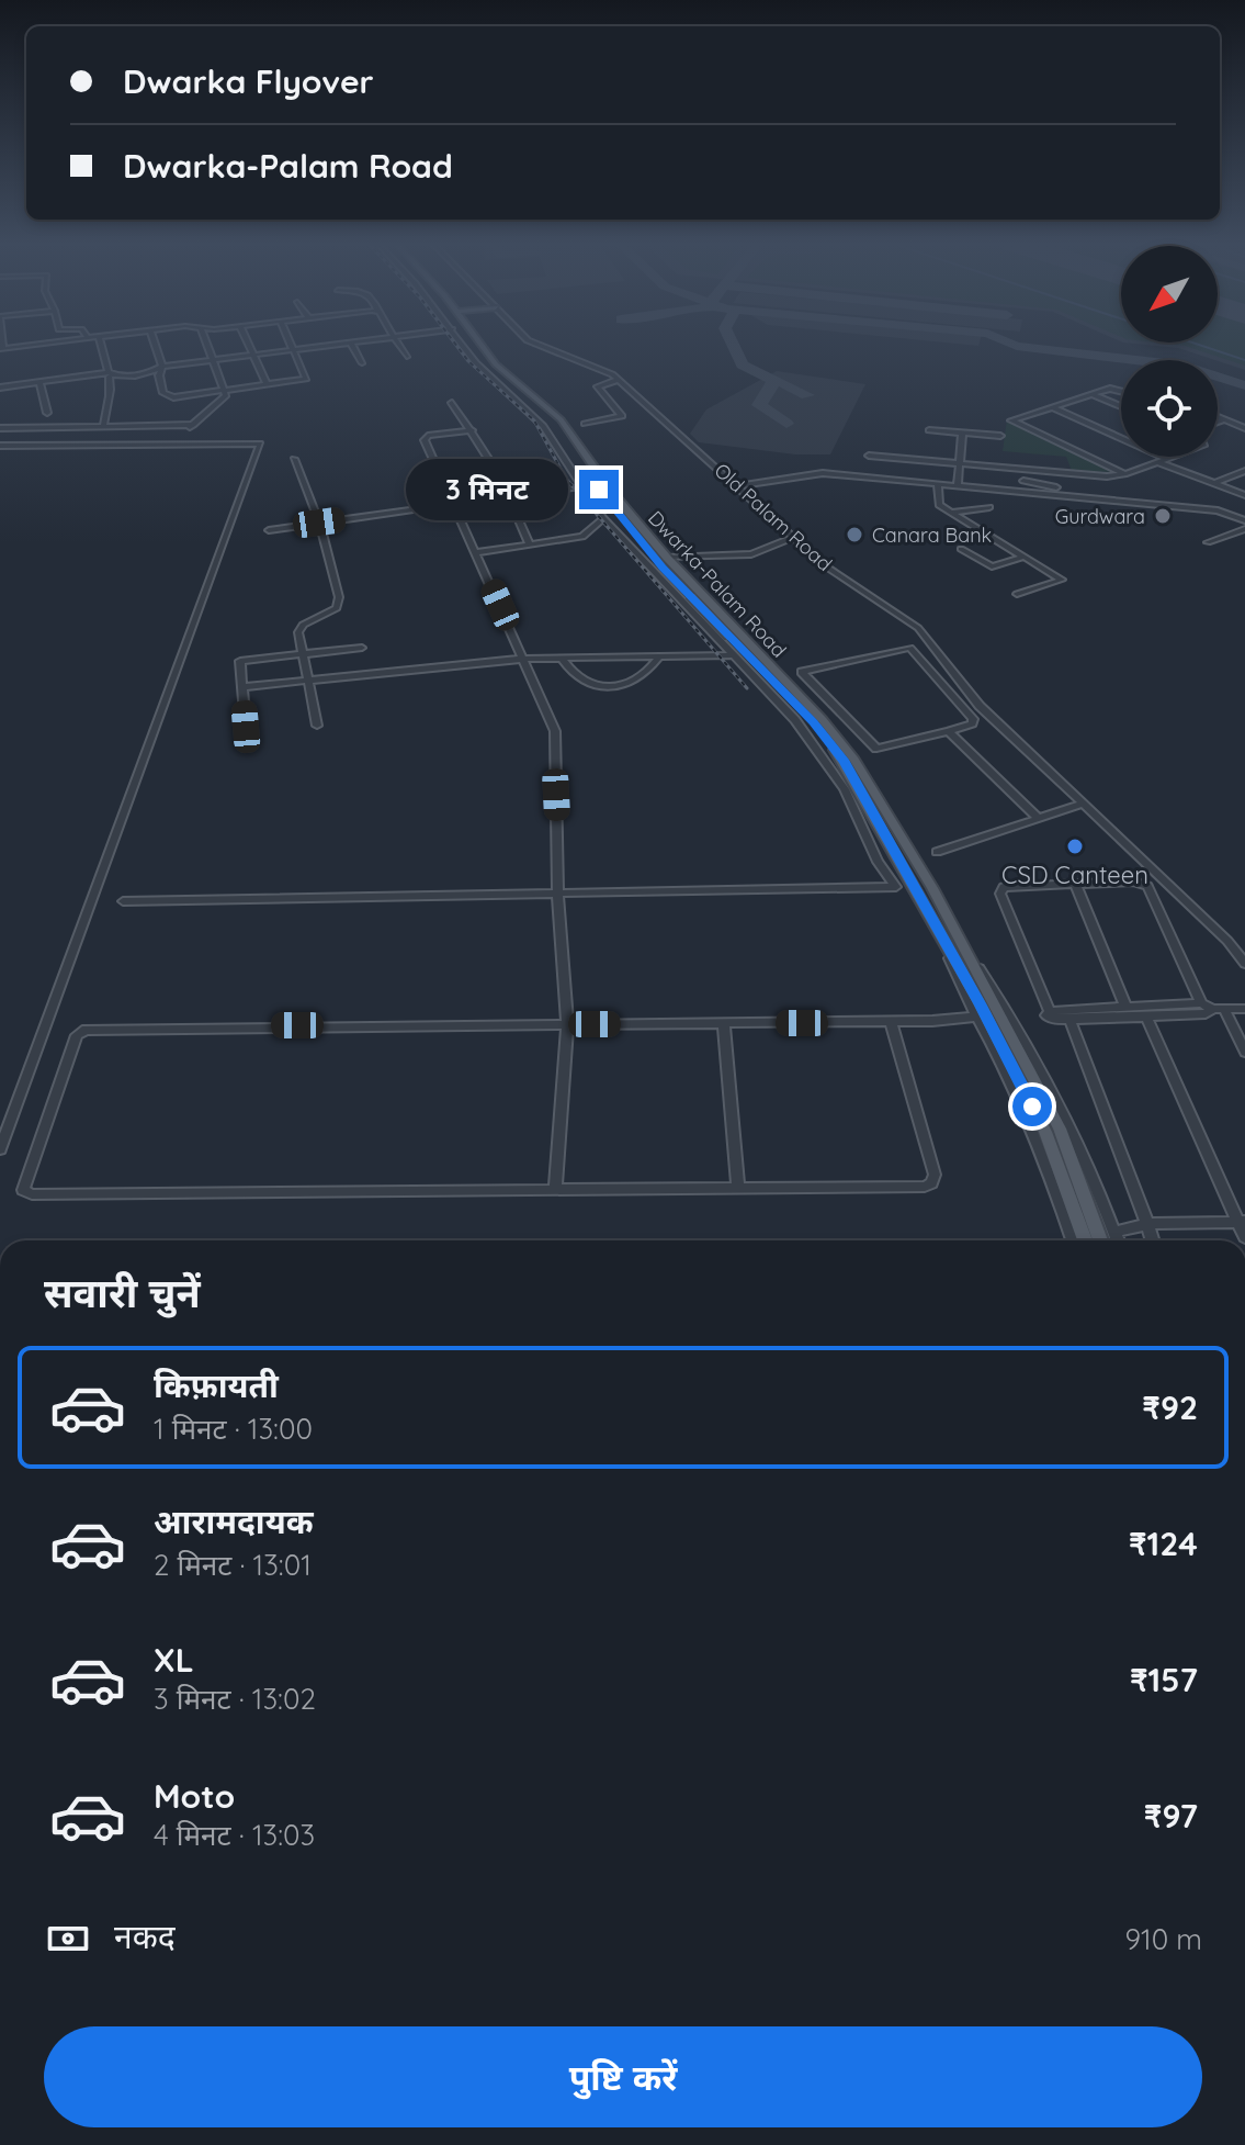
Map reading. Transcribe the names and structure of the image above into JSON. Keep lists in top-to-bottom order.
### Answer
{
  "streets": {
    "main road": ["Dwarka-Palam Road"],
    "street": ["Old Palam Road"]
  },
  "places": ["Gurdwara", "Canara Bank", "CSD Canteen"],
  "north": "bottom left",
  "page": {
    "banner": ["Dwarka Flyover", "Dwarka-Palam Road"],
    "bubble": "3 मिनट",
    "heading": "सवारी चुनें",
    "list": [
      {
        "name": "किफ़ायती",
        "note": "1 मिनट · 13:00",
        "value": "₹92"
      },
      {
        "name": "आरामदायक",
        "note": "2 मिनट · 13:01",
        "value": "₹124"
      },
      {
        "name": "XL",
        "note": "3 मिनट · 13:02",
        "value": "₹157"
      },
      {
        "name": "Moto",
        "note": "4 मिनट · 13:03",
        "value": "₹97"
      }
    ],
    "pay": ["नकद", "910 m"],
    "buttons": "पुष्टि करें"
  }
}
